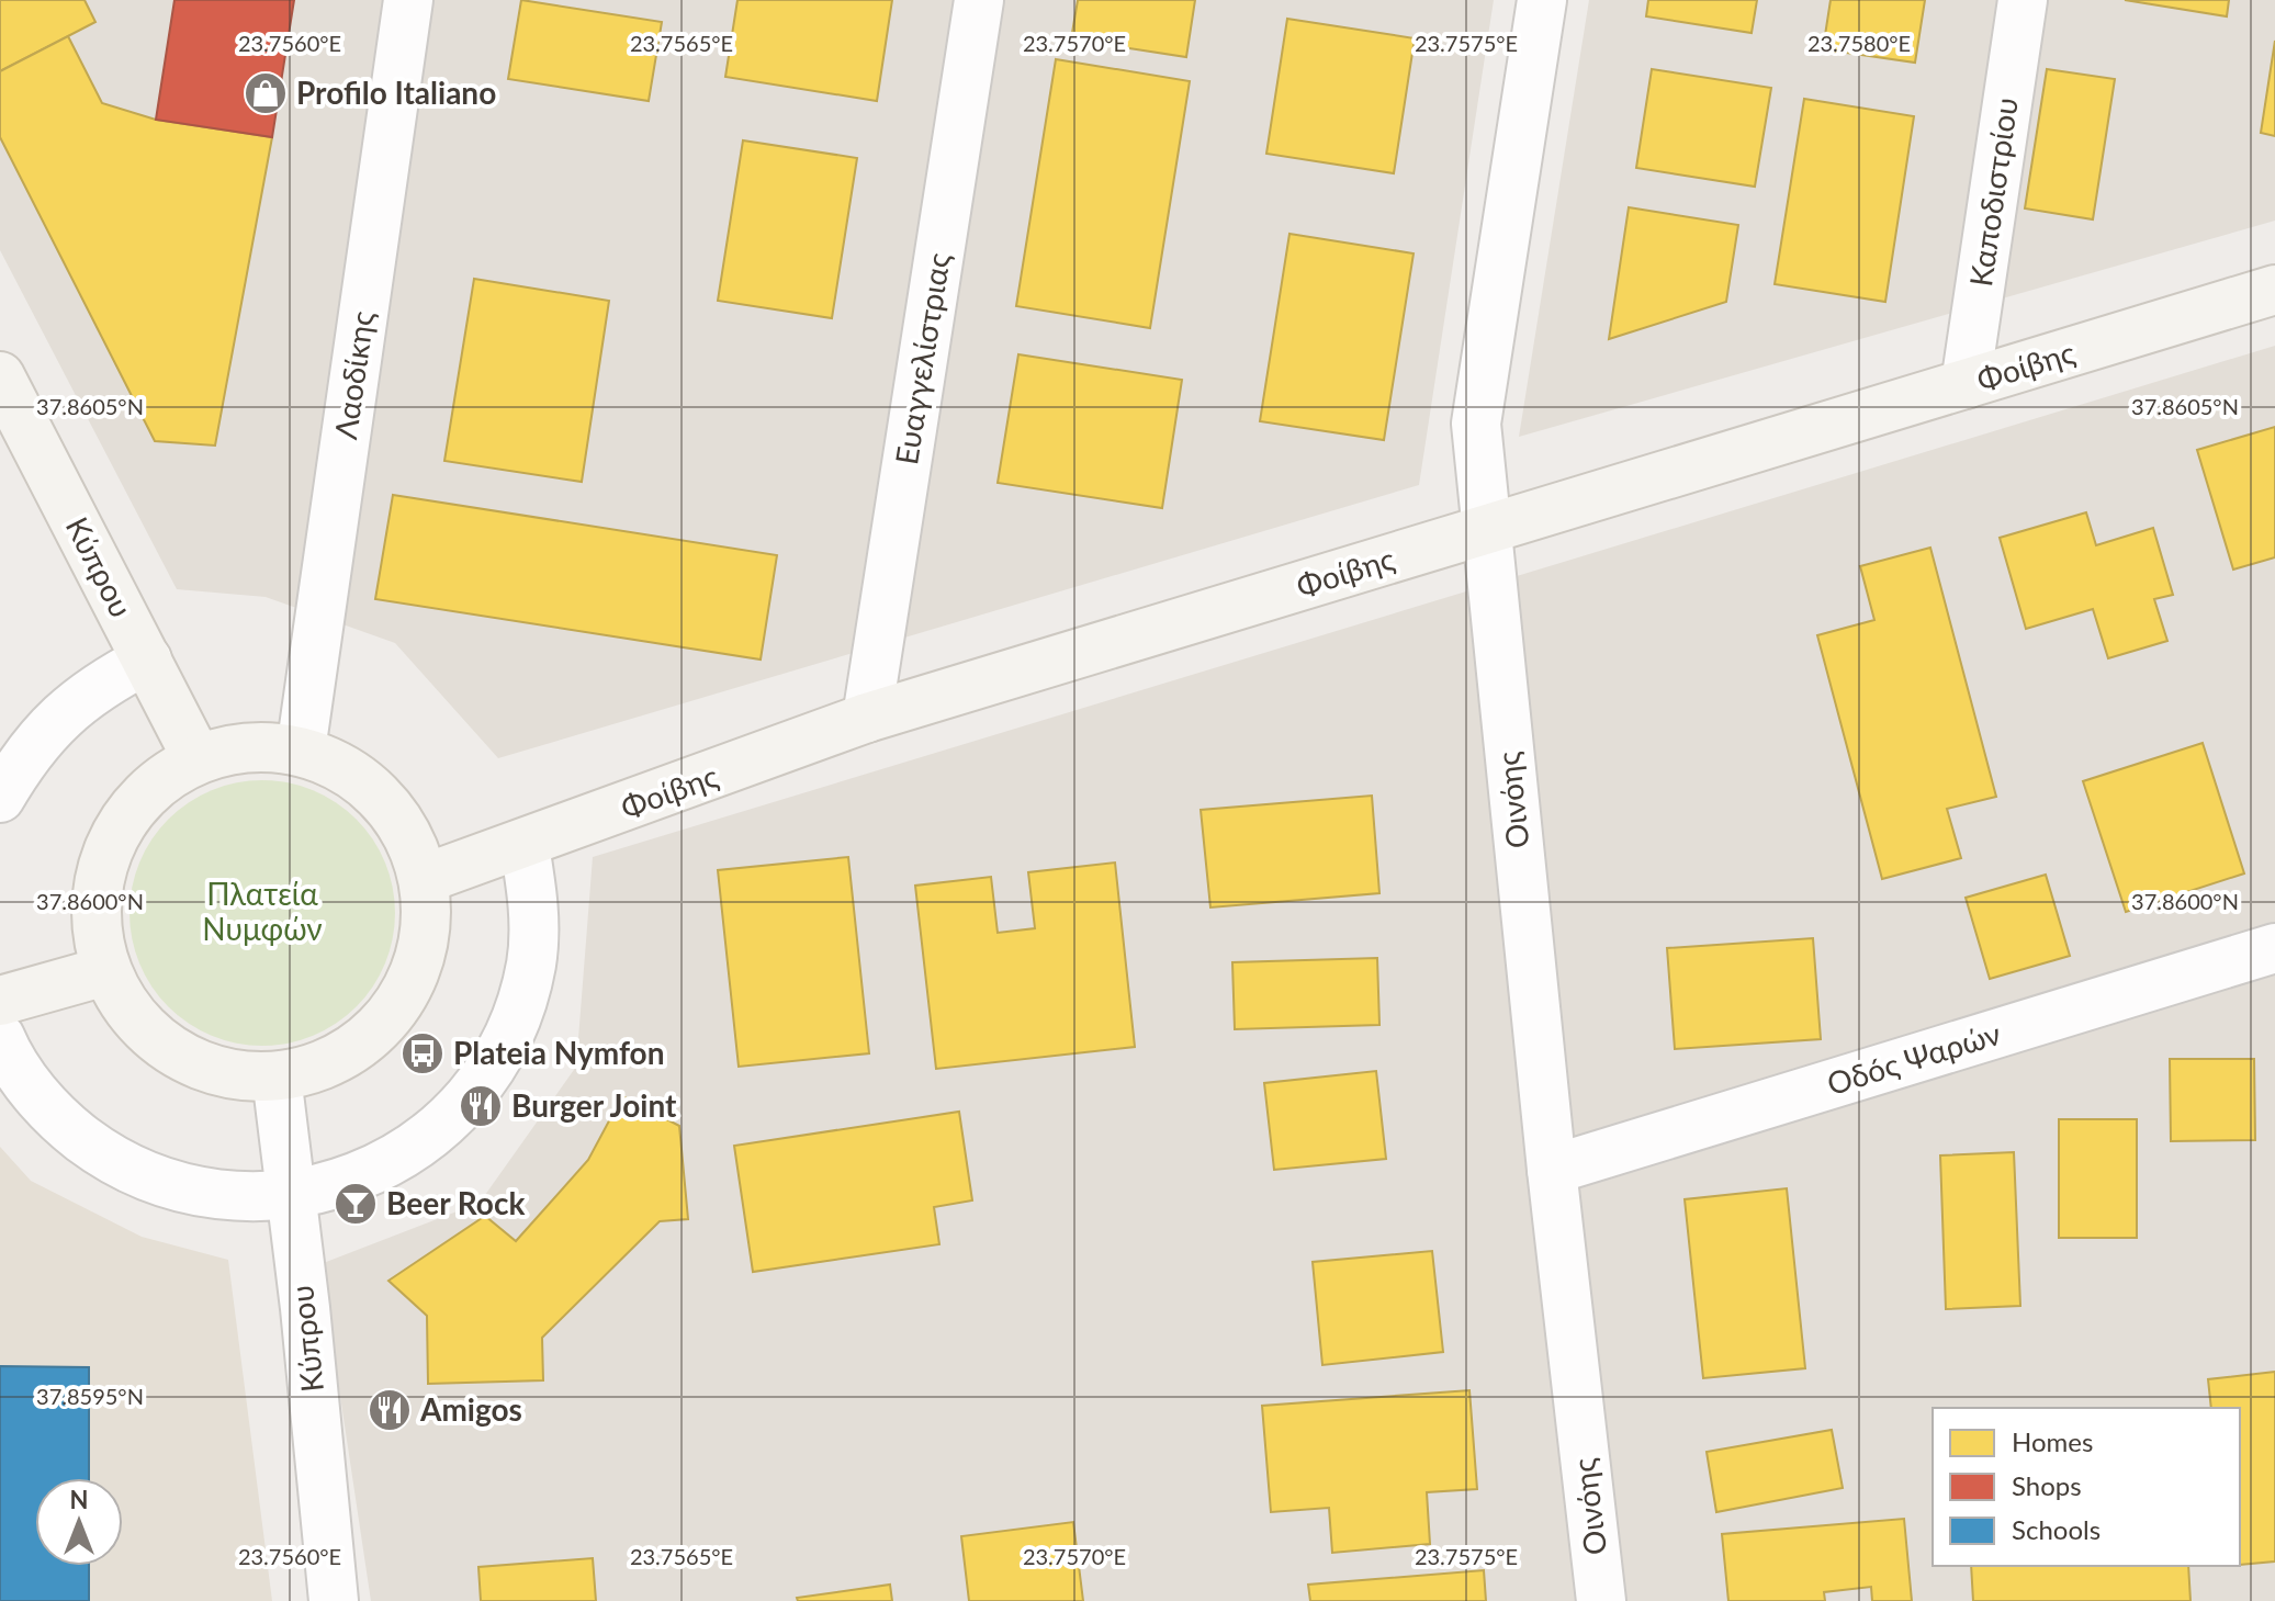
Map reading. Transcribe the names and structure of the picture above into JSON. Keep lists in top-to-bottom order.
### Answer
{
  "streets": {
    "street": [
      "Καποδιστρίου",
      "Ευαγγελίστριας",
      "Φοίβης",
      "Λαοδίκης",
      "Κύπρου",
      "Οινόης",
      "Οδóς Ψαρών"
    ]
  },
  "crossings": [
    ["Καποδιστρίου", "Φοίβης"],
    ["Ευαγγελίστριας", "Φοίβης"],
    ["Φοίβης", "Οινόης"],
    ["Οινόης", "Οδóς Ψαρών"]
  ],
  "parks": ["Πλατεία Νυμφών"],
  "places": {
    "shop": ["Profilo Italiano"],
    "bus stop": ["Plateia Nymfon"],
    "restaurant": ["Burger Joint", "Amigos"],
    "bar": ["Beer Rock"]
  },
  "legend": ["Homes", "Shops", "Schools"],
  "north": "top",
  "coordinates": [
    "23.7560°E",
    "23.7565°E",
    "23.7570°E",
    "23.7575°E",
    "23.7580°E",
    "37.8605°N",
    "37.8600°N",
    "37.8595°N"
  ]
}
